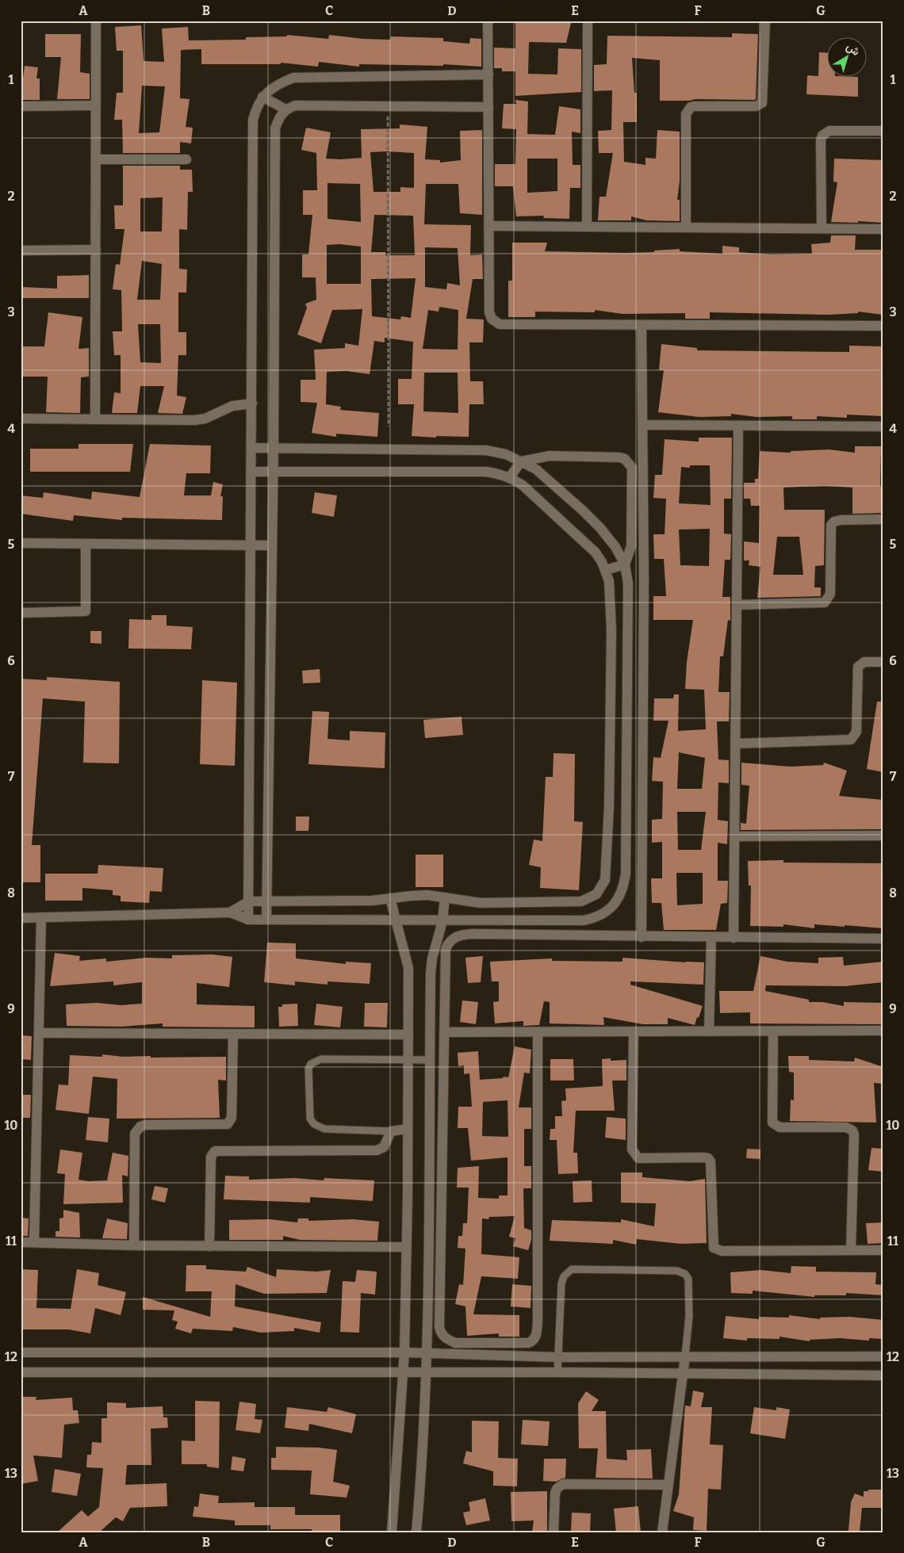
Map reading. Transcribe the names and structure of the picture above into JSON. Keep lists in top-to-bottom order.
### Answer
{
  "north": "top right",
  "grid": {
    "columns": [
      "A",
      "B",
      "C",
      "D",
      "E",
      "F",
      "G"
    ],
    "rows": [
      "1",
      "2",
      "3",
      "4",
      "5",
      "6",
      "7",
      "8",
      "9",
      "10",
      "11",
      "12",
      "13"
    ]
  }
}
